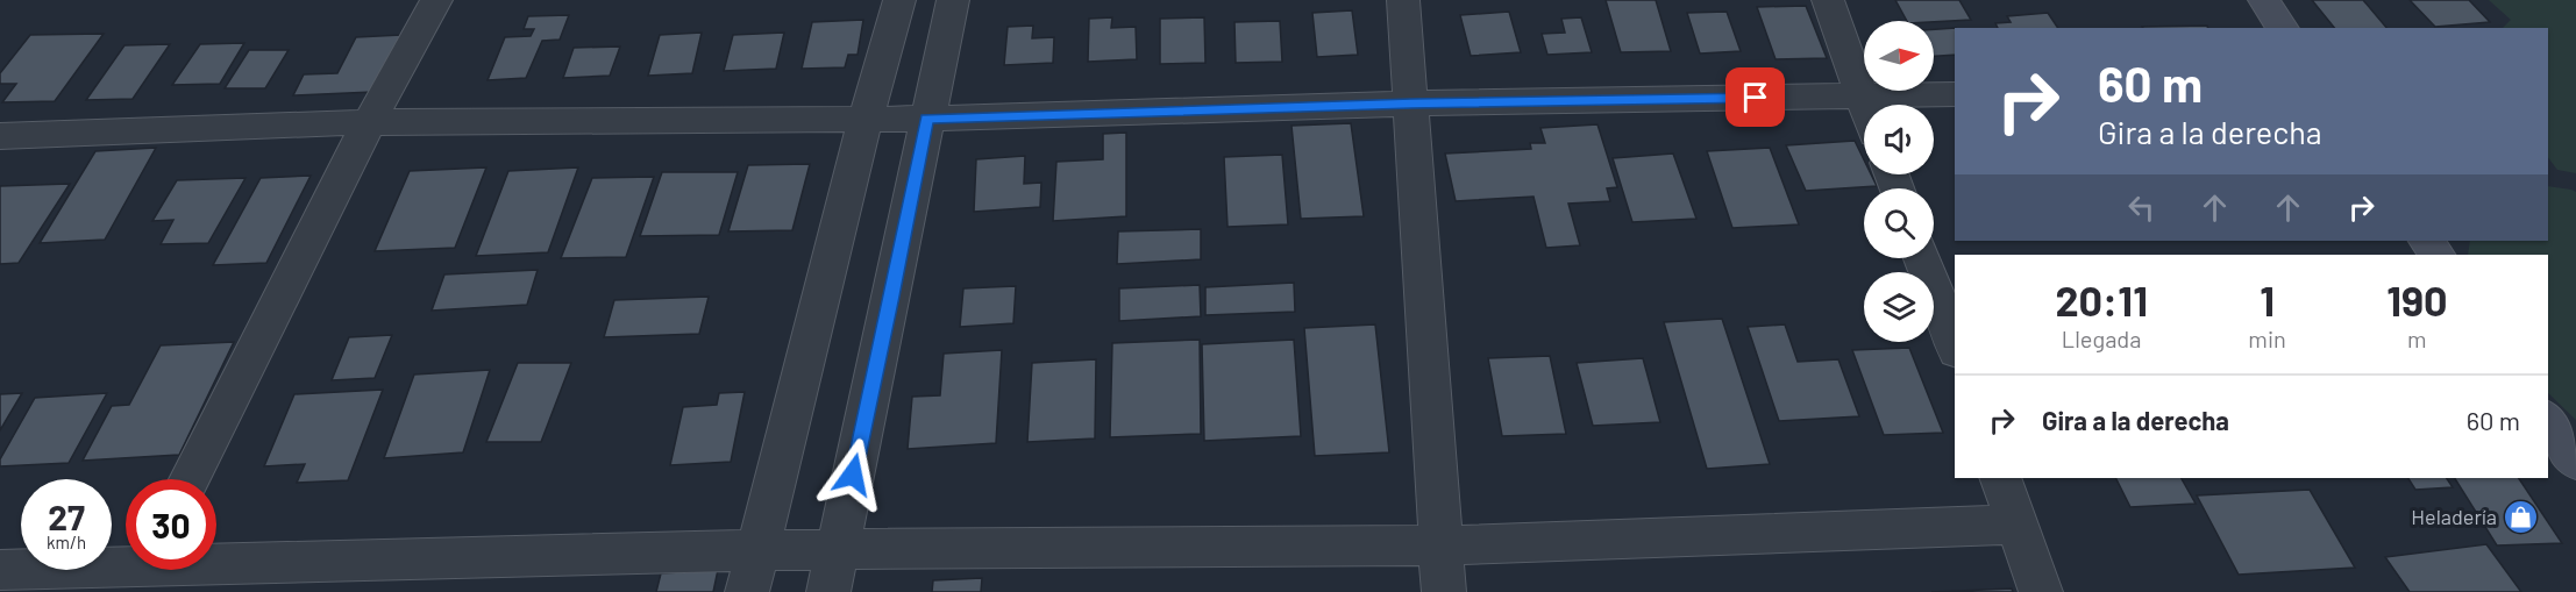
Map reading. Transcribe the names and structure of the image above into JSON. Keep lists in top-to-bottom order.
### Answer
{
  "places": {
    "shop": ["Heladería"]
  },
  "north": "right",
  "page": {
    "turn": ["60 m", "Gira a la derecha"],
    "eta": [
      "20:11",
      "Llegada",
      "1",
      "min",
      "190",
      "m"
    ],
    "list": [
      {
        "name": "Gira a la derecha",
        "value": "60 m"
      }
    ],
    "speed": "27 km/h",
    "limit": "30"
  }
}
